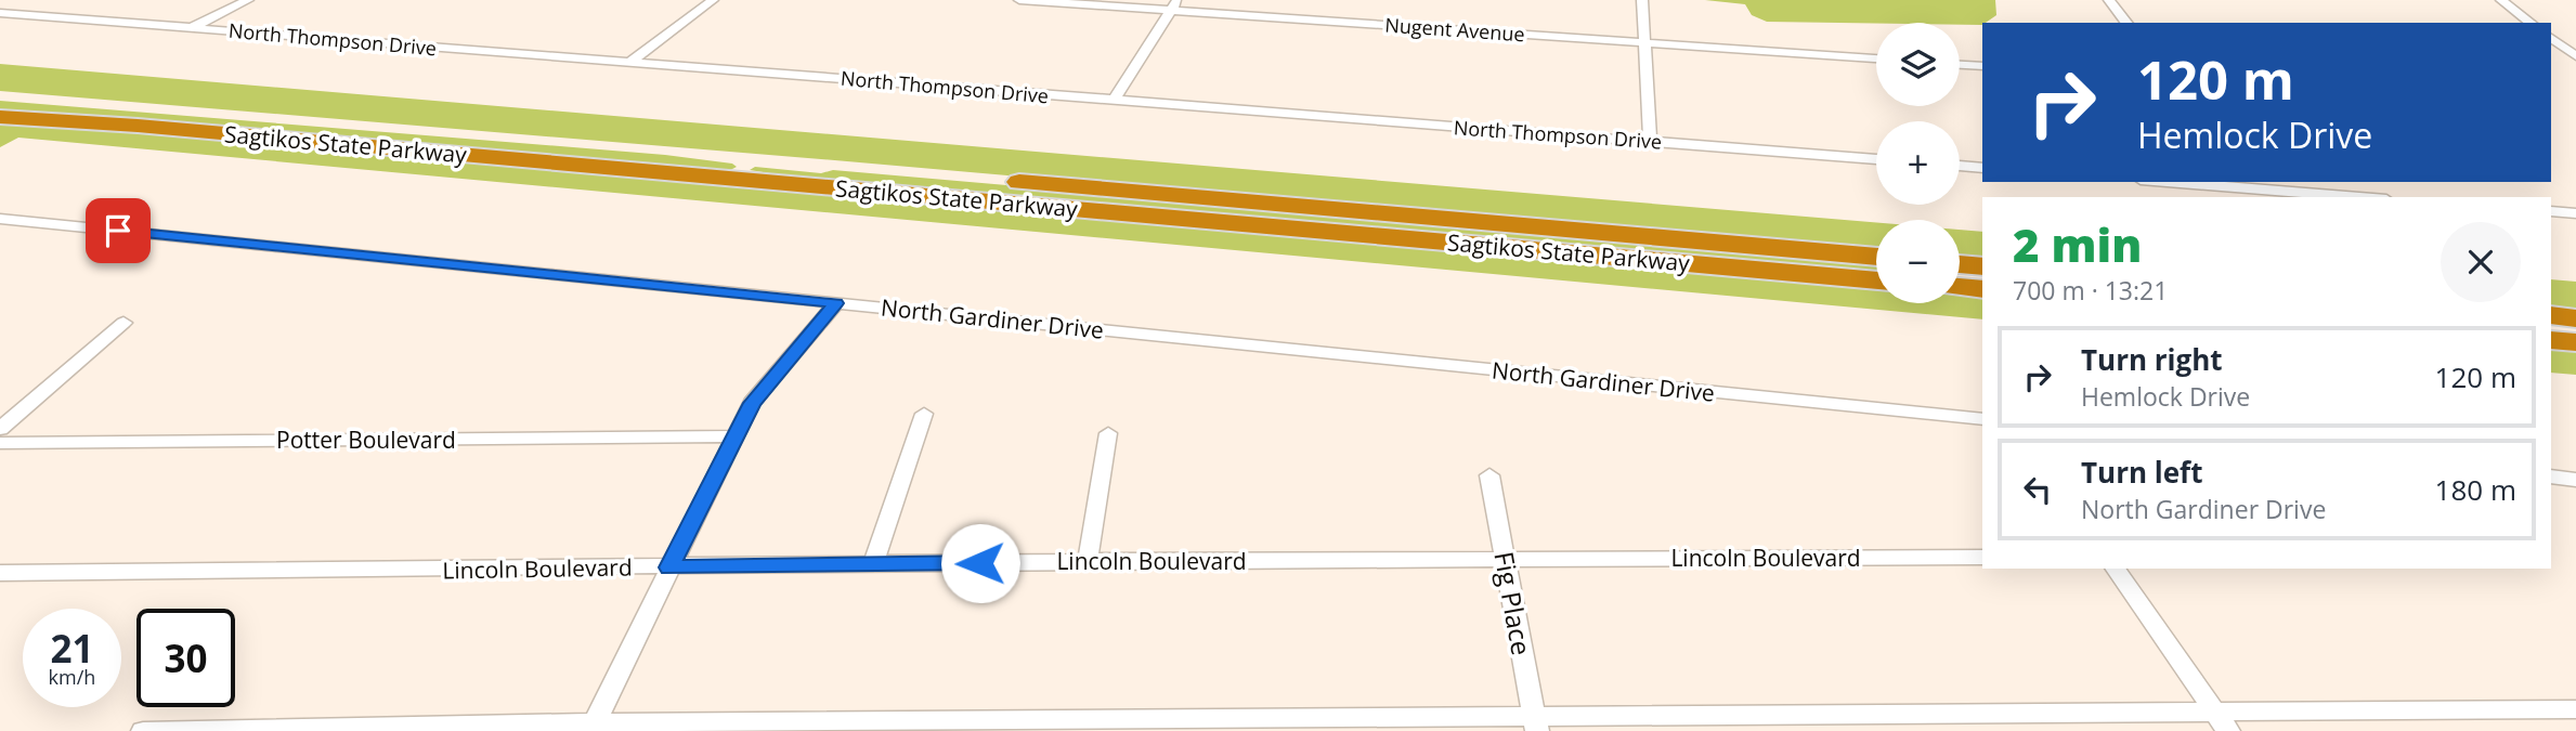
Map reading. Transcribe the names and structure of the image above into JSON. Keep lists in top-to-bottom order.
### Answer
{
  "streets": {
    "highway": ["Sagtikos State Parkway"],
    "street": [
      "Nugent Avenue",
      "North Thompson Drive",
      "North Gardiner Drive",
      "Potter Boulevard",
      "Lincoln Boulevard",
      "Fig Place"
    ]
  },
  "crossings": [
    ["Lincoln Boulevard", "Fig Place"]
  ],
  "page": {
    "map_buttons": ["+", "−"],
    "turn": ["120 m", "Hemlock Drive"],
    "heading": ["2 min", "700 m · 13:21"],
    "list": [
      {
        "name": "Turn right",
        "note": "Hemlock Drive",
        "value": "120 m"
      },
      {
        "name": "Turn left",
        "note": "North Gardiner Drive",
        "value": "180 m"
      }
    ],
    "speed": "21 km/h",
    "limit": "30"
  }
}
